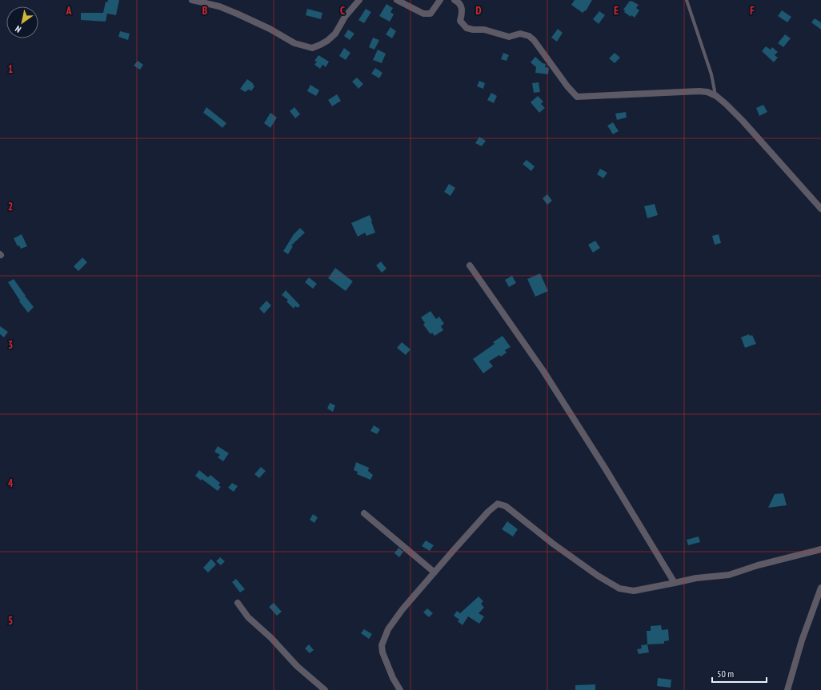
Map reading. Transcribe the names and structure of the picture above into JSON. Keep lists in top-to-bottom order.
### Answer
{
  "scale_bar": "50 m",
  "north": "bottom left",
  "grid": {
    "columns": [
      "A",
      "B",
      "C",
      "D",
      "E",
      "F"
    ],
    "rows": [
      "1",
      "2",
      "3",
      "4",
      "5"
    ]
  }
}
